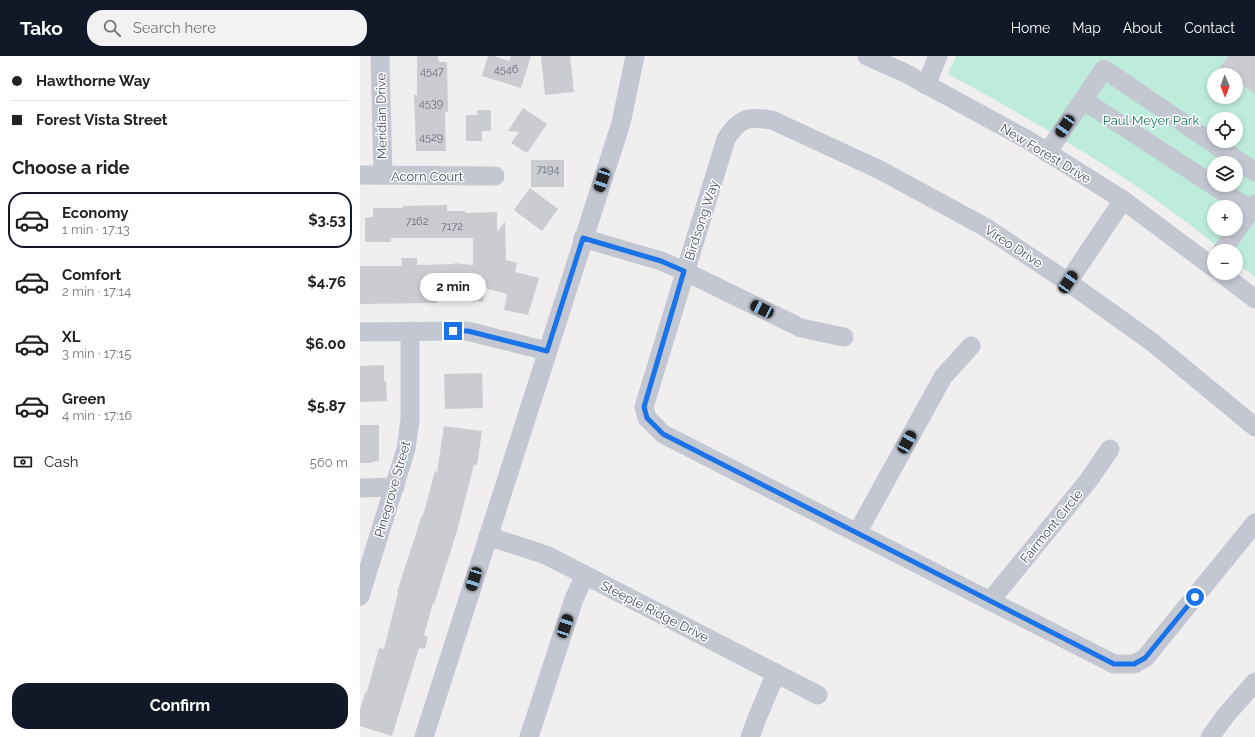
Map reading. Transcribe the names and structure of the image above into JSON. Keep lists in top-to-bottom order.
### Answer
{
  "streets": {
    "street": [
      "Meridian Drive",
      "New Forest Drive",
      "Acorn Court",
      "Birdsong Way",
      "Vireo Drive",
      "Pinegrove Street",
      "Fairmont Circle",
      "Steeple Ridge Drive"
    ]
  },
  "crossings": [
    ["Meridian Drive", "Acorn Court"],
    ["Birdsong Way", "Vireo Drive"]
  ],
  "parks": ["Paul Meyer Park"],
  "house_numbers": [
    "4546",
    "4547",
    "4539",
    "4529",
    "7194",
    "7162",
    "7172"
  ],
  "north": "bottom",
  "page": {
    "header": "Tako",
    "search": "Search here",
    "nav": [
      "Home",
      "Map",
      "About",
      "Contact"
    ],
    "banner": ["Hawthorne Way", "Forest Vista Street"],
    "map_buttons": ["+", "−"],
    "heading": "Choose a ride",
    "list": [
      {
        "name": "Economy",
        "note": "1 min · 17:13",
        "value": "$3.53"
      },
      {
        "name": "Comfort",
        "note": "2 min · 17:14",
        "value": "$4.76"
      },
      {
        "name": "XL",
        "note": "3 min · 17:15",
        "value": "$6.00"
      },
      {
        "name": "Green",
        "note": "4 min · 17:16",
        "value": "$5.87"
      }
    ],
    "bubble": "2 min",
    "pay": ["Cash", "560 m"],
    "buttons": "Confirm"
  }
}
